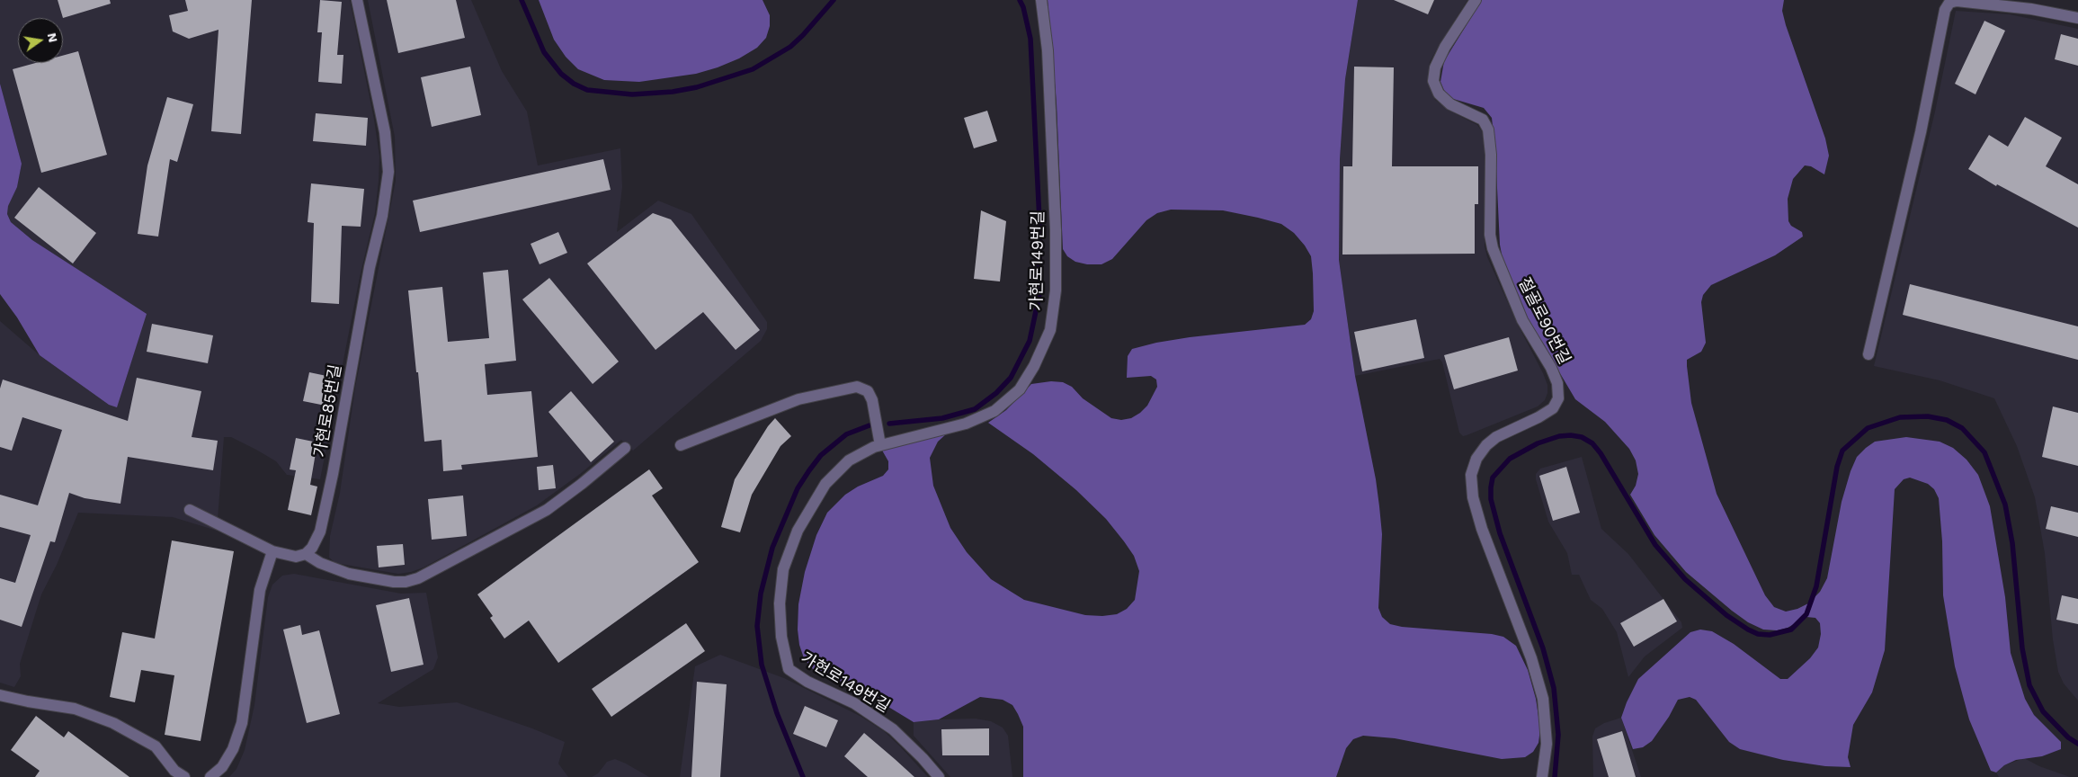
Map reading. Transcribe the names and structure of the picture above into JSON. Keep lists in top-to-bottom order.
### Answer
{
  "streets": {
    "street": ["가현로149번길", "절골로90번길", "가현로85번길"]
  },
  "north": "right"
}
